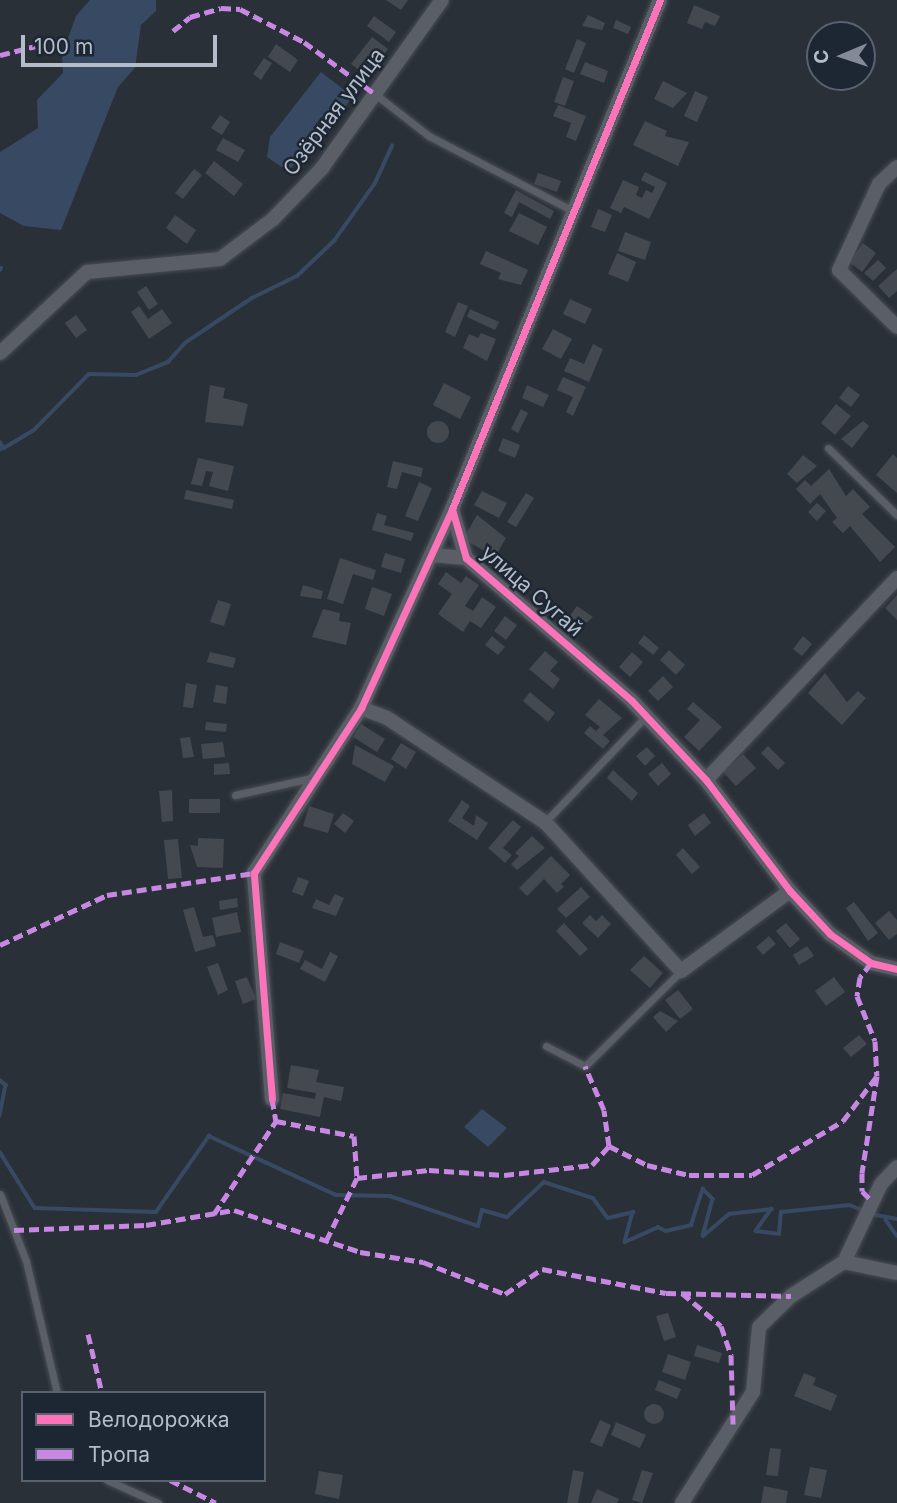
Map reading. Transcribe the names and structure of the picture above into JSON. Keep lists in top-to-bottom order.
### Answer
{
  "streets": {
    "street": ["Озёрная улица", "улица Сугай"]
  },
  "legend": ["Велодорожка", "Тропа"],
  "scale_bar": "100 m",
  "north": "left"
}
